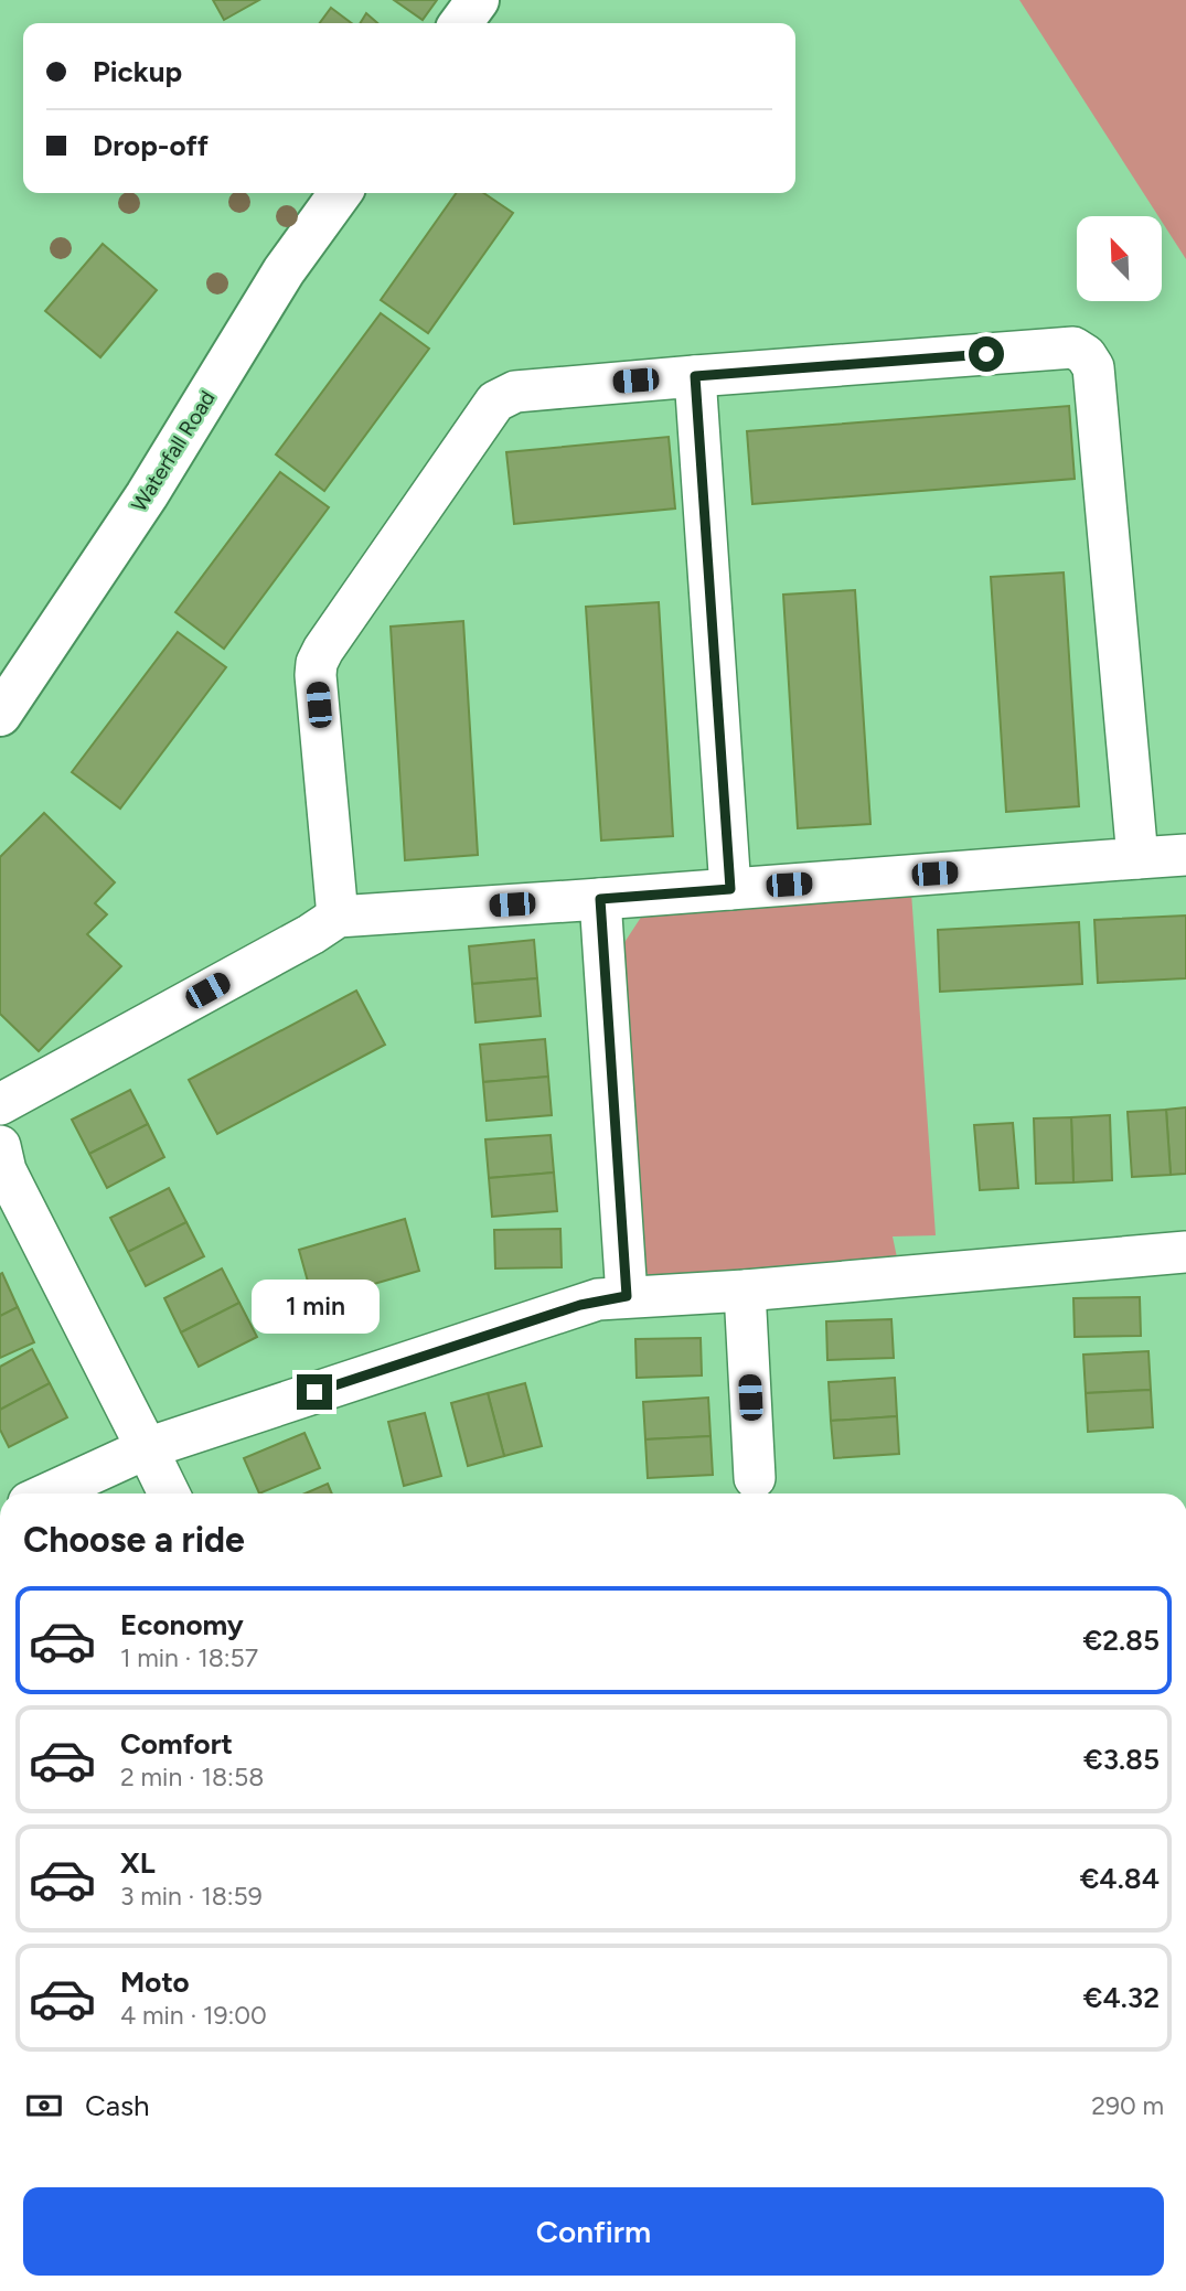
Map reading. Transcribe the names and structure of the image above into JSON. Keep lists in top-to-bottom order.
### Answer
{
  "streets": {
    "street": ["Waterfall Road"]
  },
  "north": "top left",
  "page": {
    "banner": ["Pickup", "Drop-off"],
    "bubble": "1 min",
    "heading": "Choose a ride",
    "list": [
      {
        "name": "Economy",
        "note": "1 min · 18:57",
        "value": "€2.85"
      },
      {
        "name": "Comfort",
        "note": "2 min · 18:58",
        "value": "€3.85"
      },
      {
        "name": "XL",
        "note": "3 min · 18:59",
        "value": "€4.84"
      },
      {
        "name": "Moto",
        "note": "4 min · 19:00",
        "value": "€4.32"
      }
    ],
    "pay": ["Cash", "290 m"],
    "buttons": "Confirm"
  }
}
